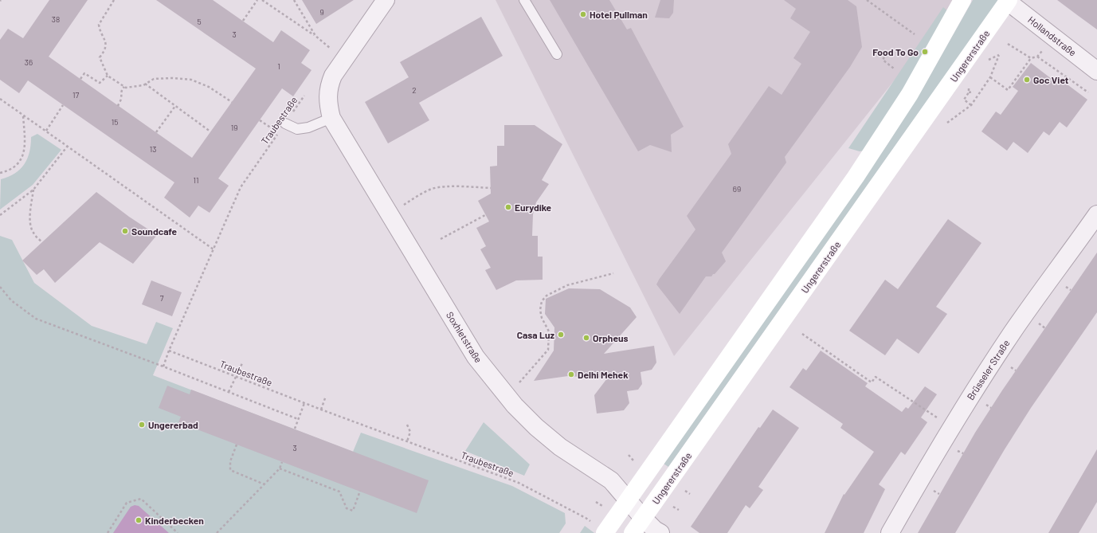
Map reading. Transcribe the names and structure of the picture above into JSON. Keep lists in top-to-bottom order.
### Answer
{
  "streets": {
    "main road": ["Ungererstraße"],
    "street": ["Hollandstraße", "Soxhletstraße", "Brüsseler Straße"],
    "path": ["Traubestraße"]
  },
  "crossings": [
    ["Hollandstraße", "Ungererstraße"],
    ["Ungererstraße", "Soxhletstraße"]
  ],
  "places": [
    "Hotel Pullman",
    "Food To Go",
    "Goc Viet",
    "Eurydike",
    "Soundcafe",
    "Casa Luz",
    "Orpheus",
    "Delhi Mehek",
    "Ungererbad",
    "Kinderbecken"
  ],
  "house_numbers": [
    "9",
    "38",
    "5",
    "3",
    "36",
    "1",
    "2",
    "17",
    "15",
    "19",
    "13",
    "11",
    "69",
    "7",
    "3"
  ]
}
